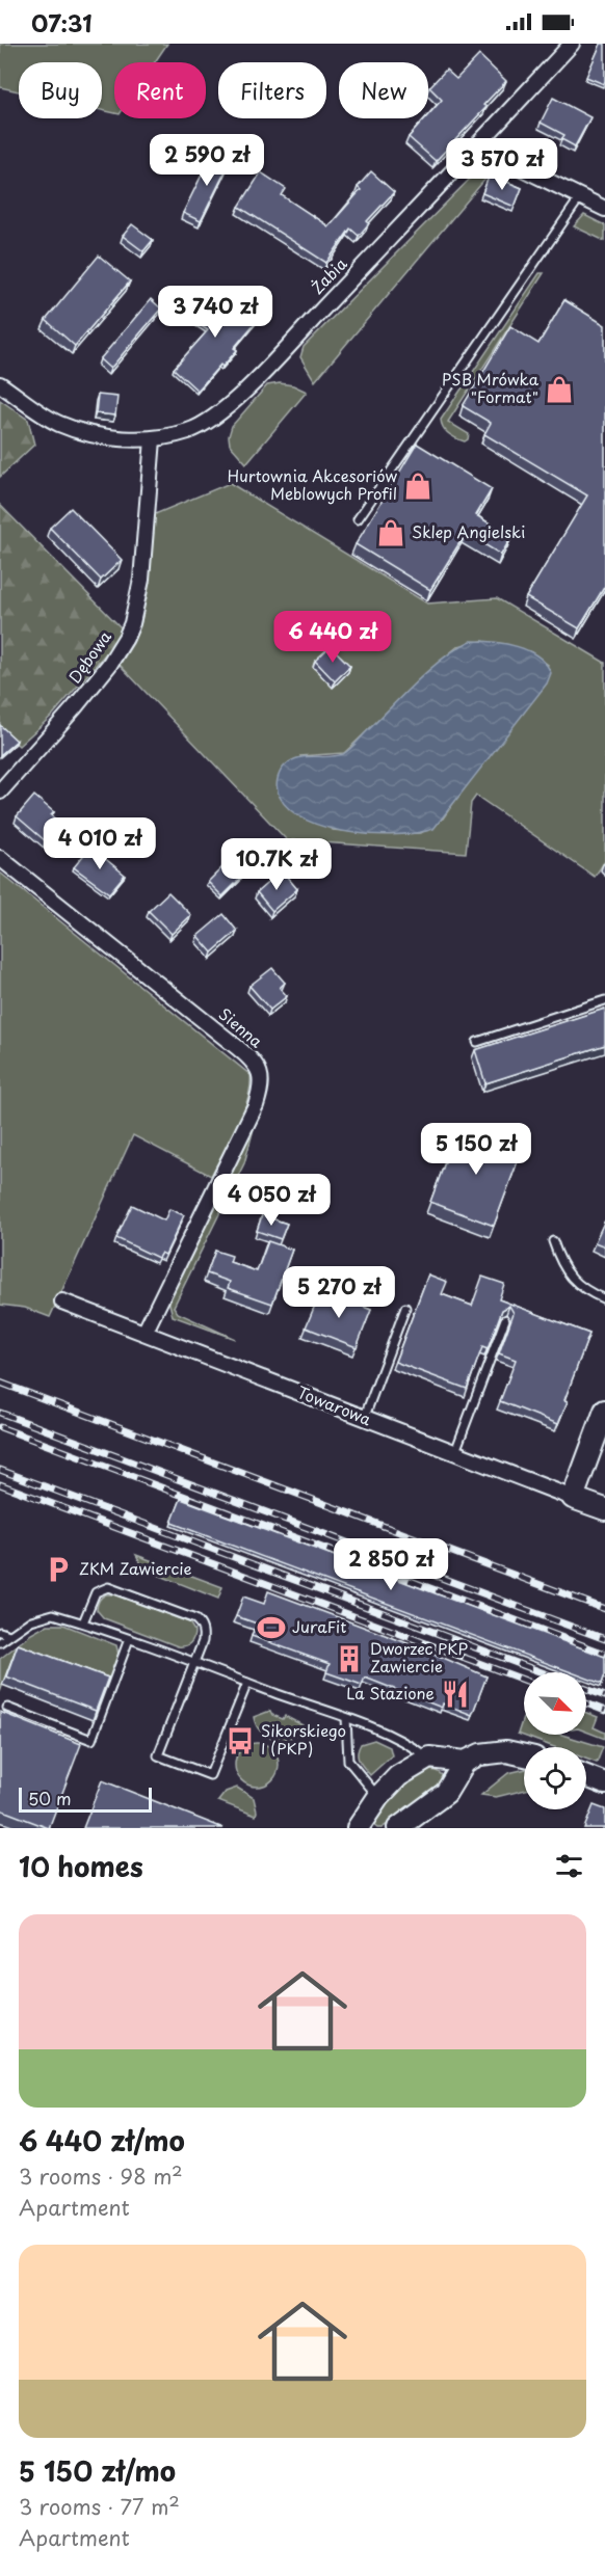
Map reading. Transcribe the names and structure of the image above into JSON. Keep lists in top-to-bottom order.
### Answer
{
  "streets": {
    "street": [
      "Żabia",
      "Dębowa",
      "Sienna",
      "Towarowa"
    ]
  },
  "crossings": [
    ["Żabia", "Dębowa"],
    ["Sienna", "Towarowa"]
  ],
  "places": {
    "shop": ["PSB Mrówka \"Format\"", "Hurtownia Akcesoriów Meblowych Profil", "Sklep Angielski"],
    "parking": ["ZKM Zawiercie"],
    "sports": ["JuraFit"],
    "building": ["Dworzec PKP Zawiercie"],
    "restaurant": ["La Stazione"],
    "bus stop": ["Sikorskiego I (PKP)"]
  },
  "scale_bar": "50 m",
  "north": "bottom right",
  "page": {
    "status": "07:31",
    "chip": [
      "Buy",
      "Rent",
      "Filters",
      "New"
    ],
    "price": [
      "2 590 zł",
      "3 570 zł",
      "3 740 zł",
      "6 440 zł",
      "4 010 zł",
      "10.7K zł",
      "5 150 zł",
      "4 050 zł",
      "5 270 zł",
      "2 850 zł"
    ],
    "scale": "50 m",
    "heading": "10 homes",
    "list": [
      {
        "name": "6 440 zł/mo",
        "note": "3 rooms · 98 m² · Apartment"
      },
      {
        "name": "5 150 zł/mo",
        "note": "3 rooms · 77 m² · Apartment"
      }
    ]
  }
}
